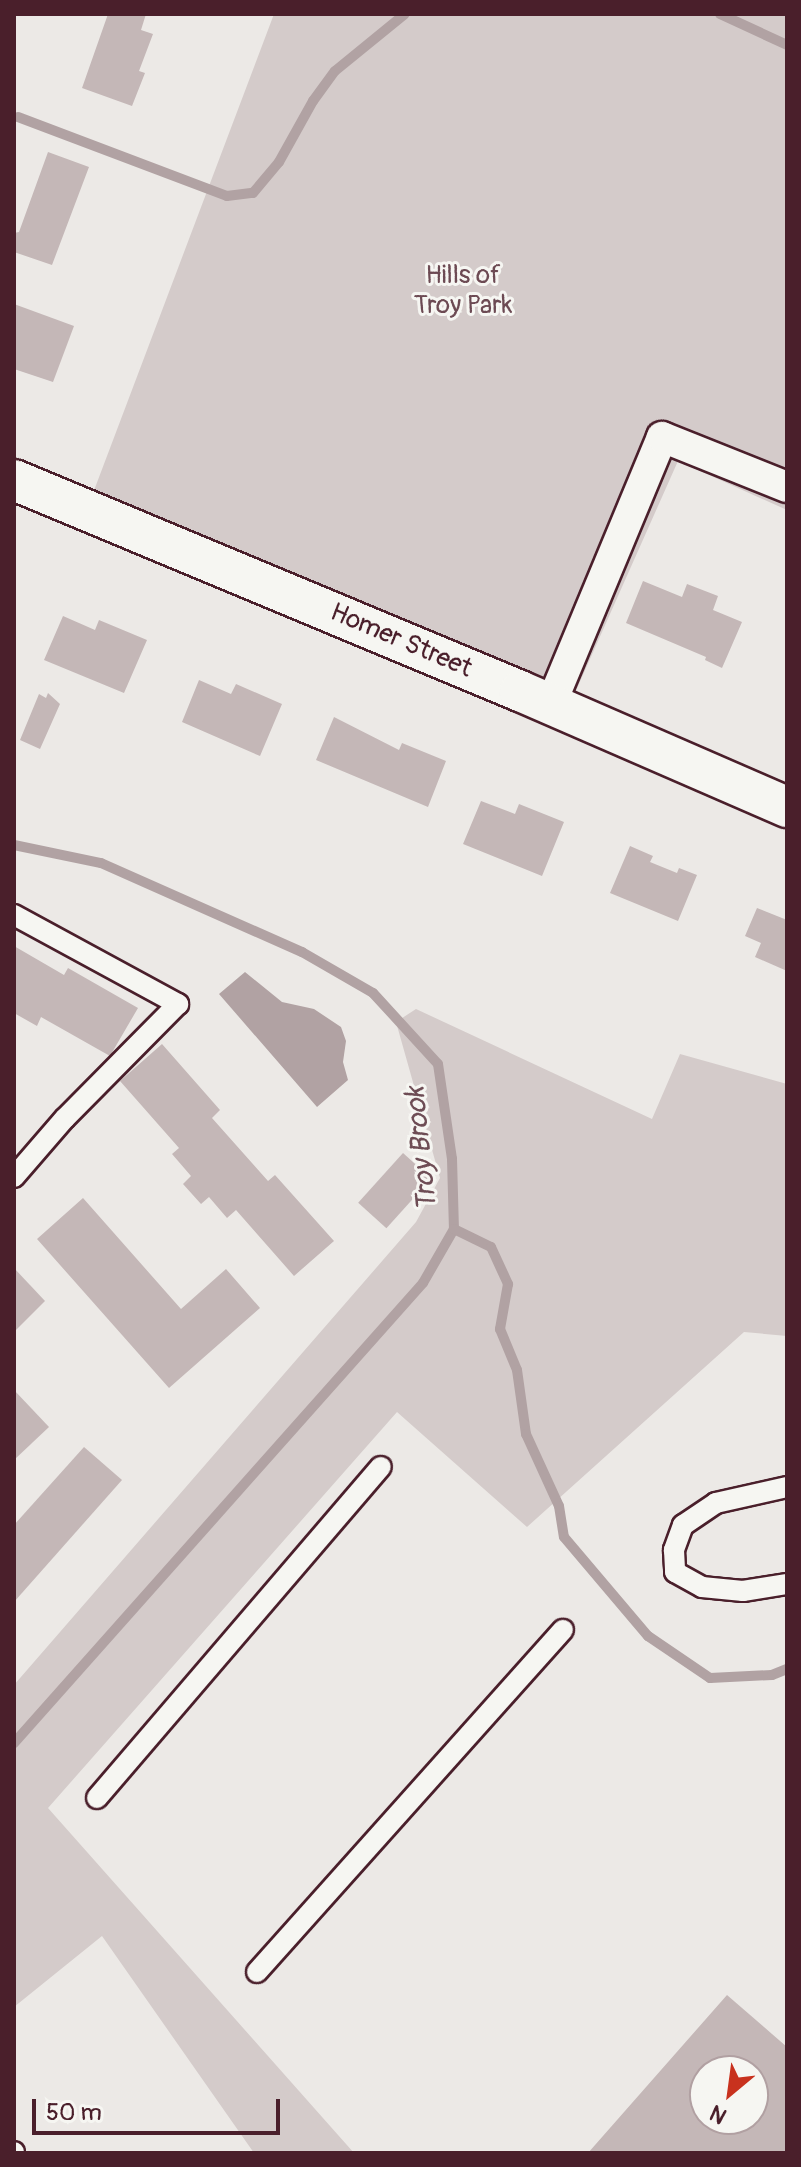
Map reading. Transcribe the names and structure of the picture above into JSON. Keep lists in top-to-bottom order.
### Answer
{
  "streets": {
    "street": ["Homer Street"]
  },
  "water": ["Troy Brook"],
  "parks": ["Hills of Troy Park"],
  "scale_bar": "50 m",
  "north": "bottom left"
}
